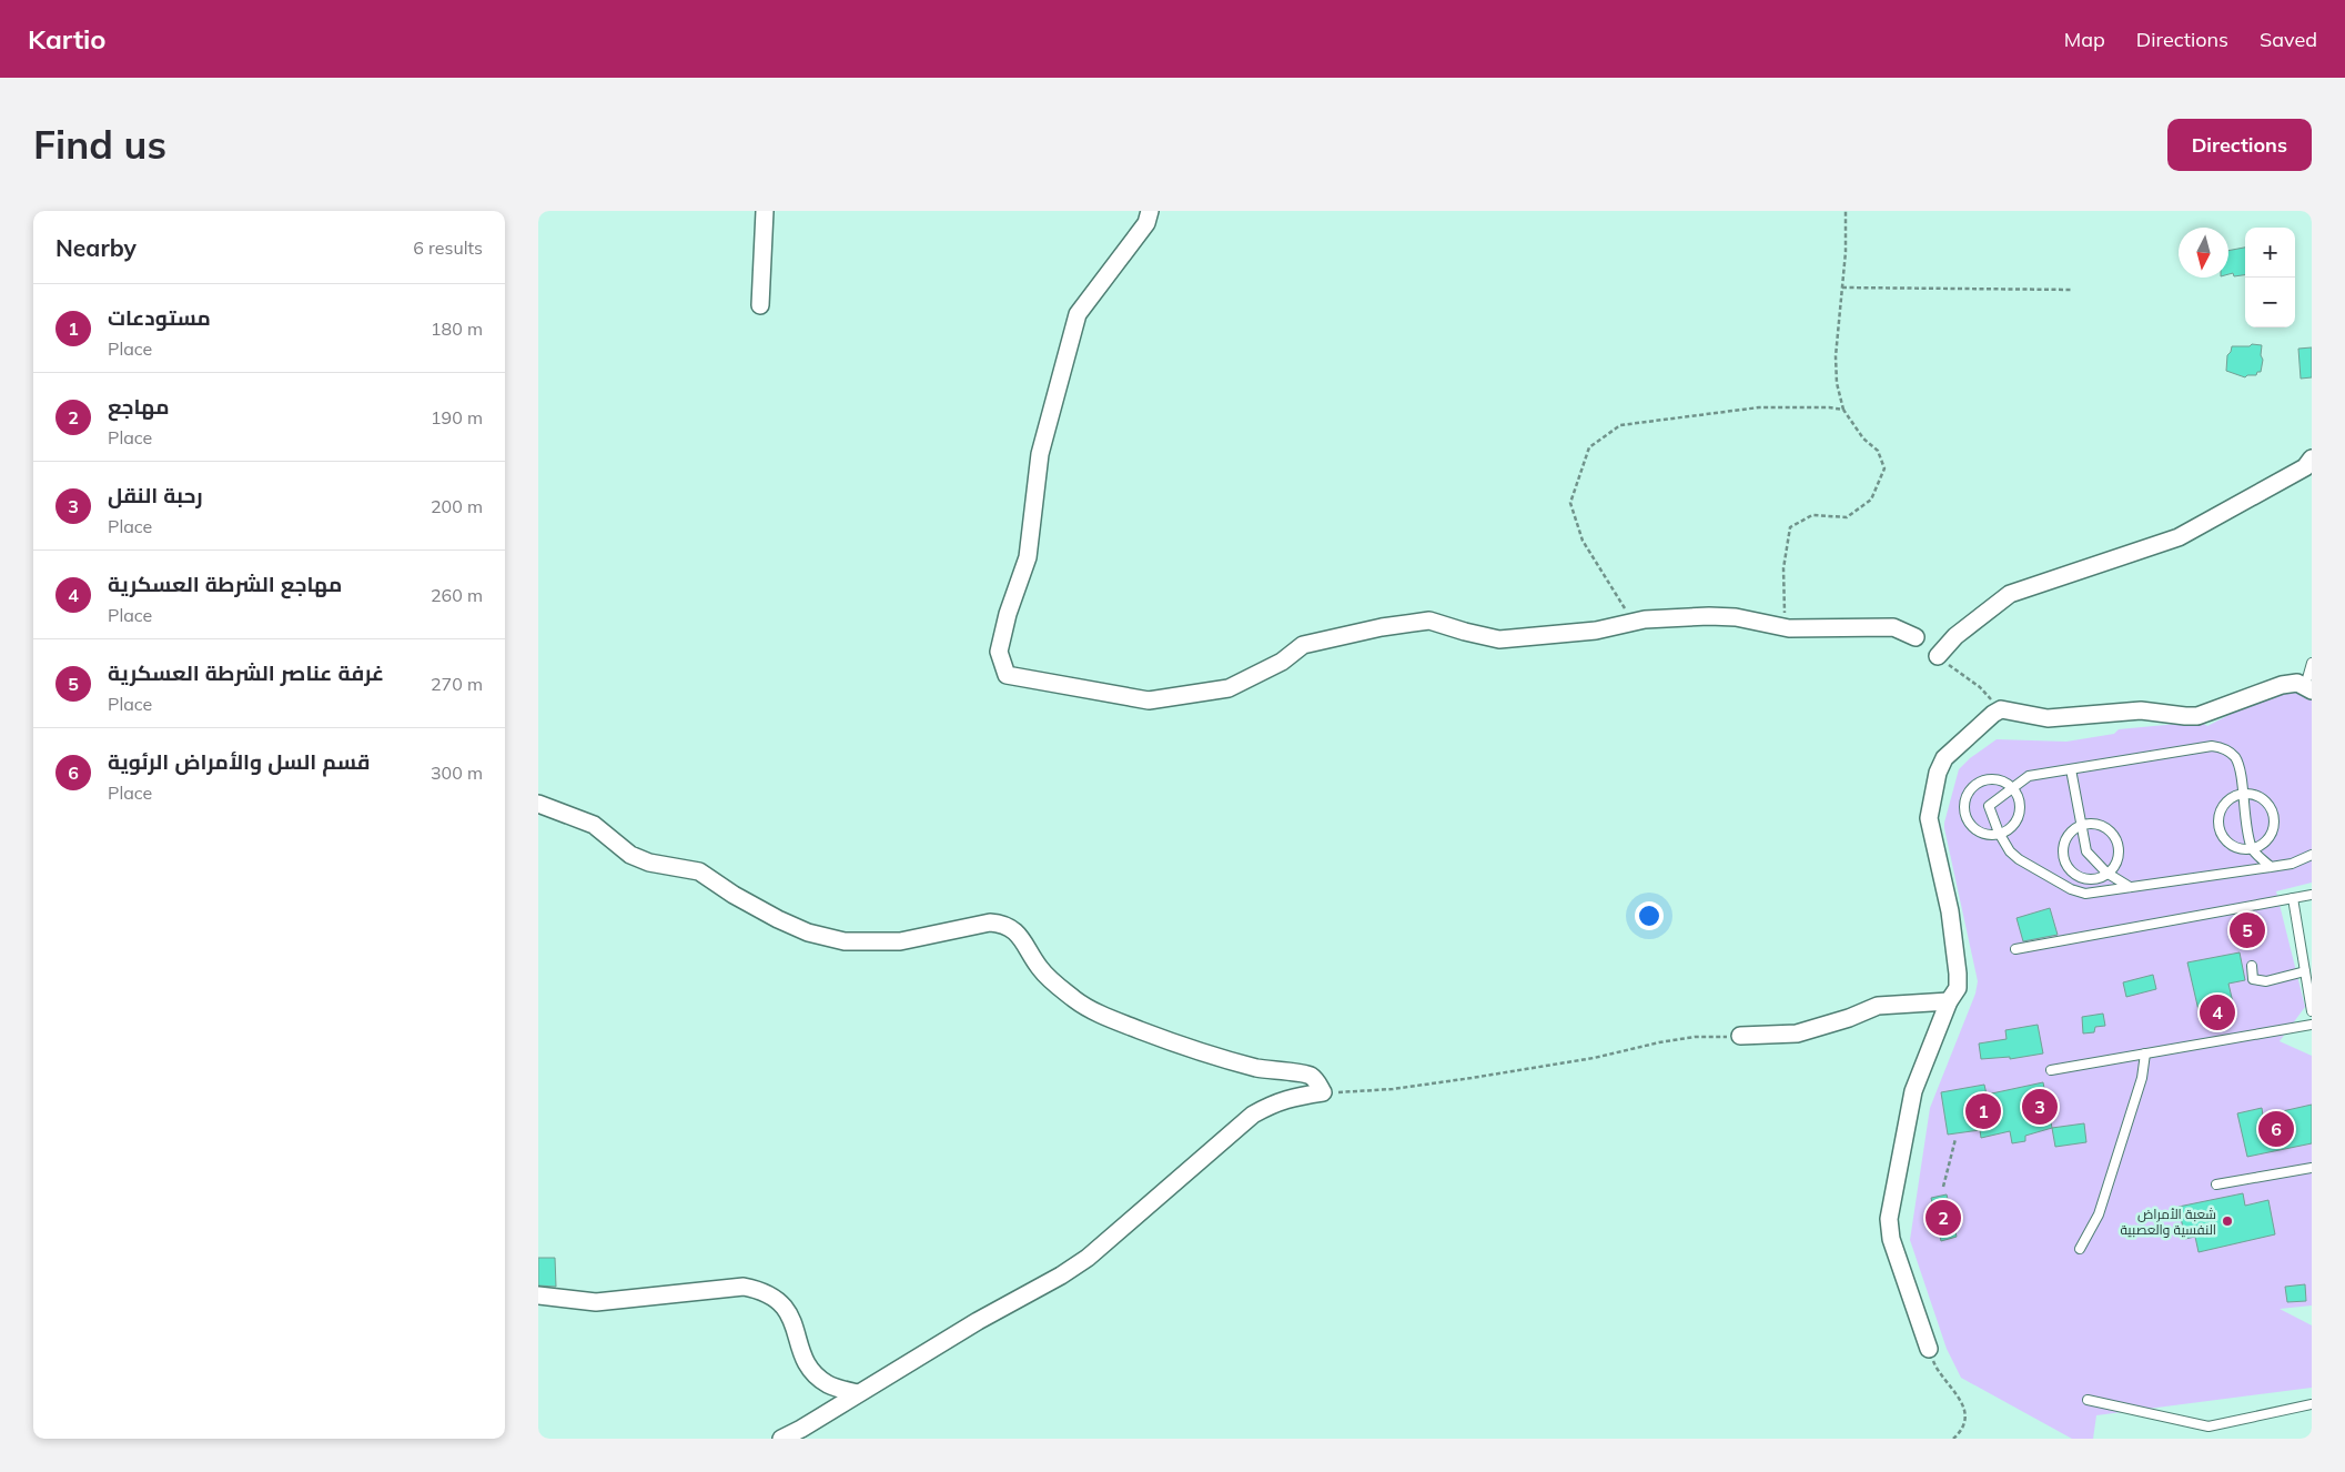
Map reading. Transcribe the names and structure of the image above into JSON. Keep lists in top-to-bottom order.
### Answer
{
  "places": ["شعبة الأمراض النفسية والعصبية"],
  "north": "bottom",
  "page": {
    "header": "Kartio",
    "nav": ["Map", "Directions", "Saved"],
    "buttons": "Directions",
    "title": "Find us",
    "heading": ["Nearby", "6 results"],
    "map_buttons": ["+", "−"],
    "list": [
      {
        "mark": "1",
        "name": "مستودعات",
        "note": "Place",
        "value": "180 m"
      },
      {
        "mark": "2",
        "name": "مهاجع",
        "note": "Place",
        "value": "190 m"
      },
      {
        "mark": "3",
        "name": "رحبة النقل",
        "note": "Place",
        "value": "200 m"
      },
      {
        "mark": "4",
        "name": "مهاجع الشرطة العسكرية",
        "note": "Place",
        "value": "260 m"
      },
      {
        "mark": "5",
        "name": "غرفة عناصر الشرطة العسكرية",
        "note": "Place",
        "value": "270 m"
      },
      {
        "mark": "6",
        "name": "قسم السل والأمراض الرئوية",
        "note": "Place",
        "value": "300 m"
      }
    ],
    "pins": [
      "5",
      "4",
      "3",
      "1",
      "6",
      "2"
    ]
  }
}
